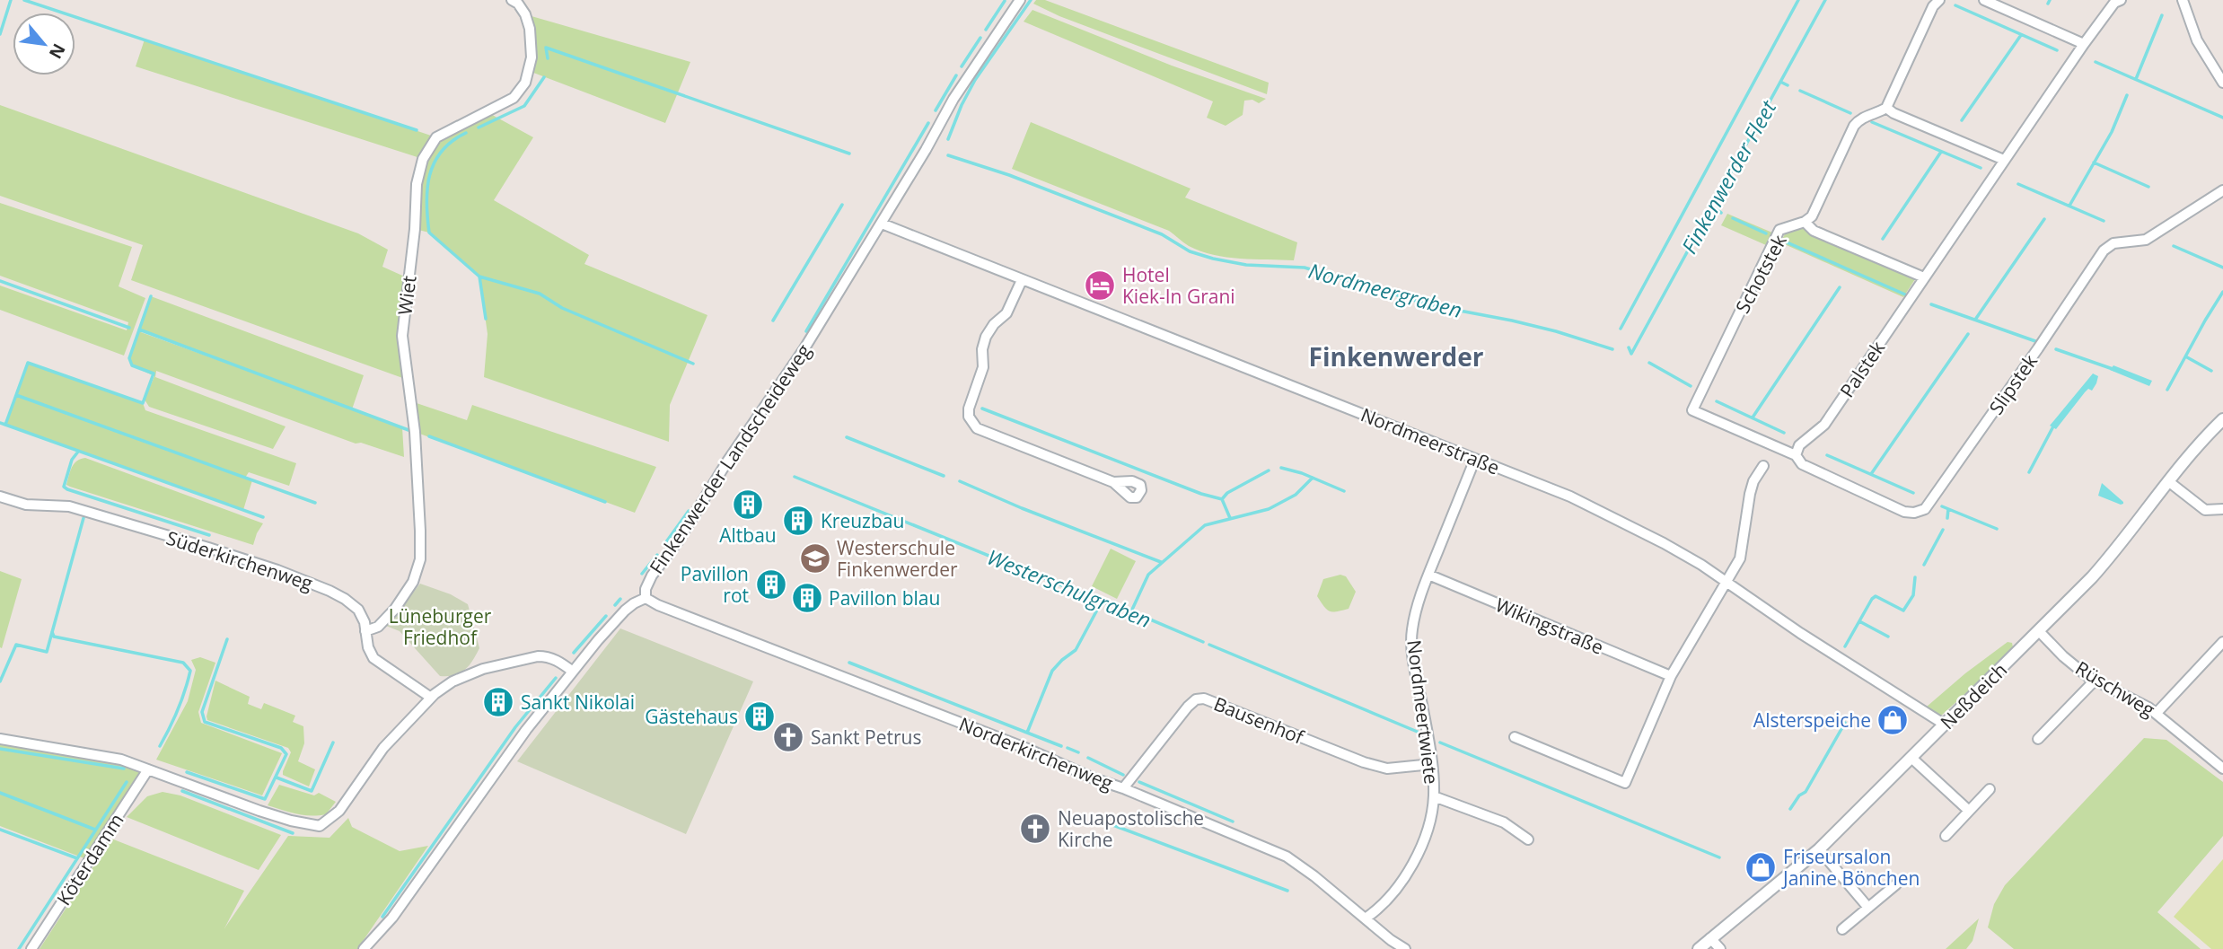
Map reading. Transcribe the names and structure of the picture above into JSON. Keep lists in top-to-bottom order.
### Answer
{
  "streets": {
    "street": [
      "Schotstek",
      "Wiet",
      "Palstek",
      "Slipstek",
      "Nordmeerstraße",
      "Finkenwerder Landscheideweg",
      "Süderkirchenweg",
      "Wikingstraße",
      "Rüschweg",
      "Neßdeich",
      "Nordmeertwiete",
      "Bausenhof",
      "Norderkirchenweg",
      "Köterdamm"
    ]
  },
  "crossings": [
    ["Schotstek", "Palstek"],
    ["Schotstek", "Slipstek"],
    ["Wiet", "Süderkirchenweg"],
    ["Palstek", "Slipstek"],
    ["Nordmeerstraße", "Finkenwerder Landscheideweg"],
    ["Nordmeerstraße", "Neßdeich"],
    ["Nordmeerstraße", "Nordmeertwiete"],
    ["Finkenwerder Landscheideweg", "Norderkirchenweg"],
    ["Wikingstraße", "Nordmeertwiete"],
    ["Rüschweg", "Neßdeich"],
    ["Nordmeertwiete", "Bausenhof"],
    ["Nordmeertwiete", "Norderkirchenweg"],
    ["Bausenhof", "Norderkirchenweg"]
  ],
  "districts": ["Finkenwerder"],
  "water": ["Finkenwerder Fleet", "Nordmeergraben", "Westerschulgraben"],
  "parks": ["Lüneburger Friedhof"],
  "places": {
    "hotel": ["Hotel Kiek-In Grani"],
    "building": [
      "Altbau",
      "Kreuzbau",
      "Pavillon rot",
      "Pavillon blau",
      "Sankt Nikolai",
      "Gästehaus"
    ],
    "school or university": ["Westerschule Finkenwerder"],
    "shop": ["Alsterspeiche", "Friseursalon Janine Bönchen"],
    "church": ["Sankt Petrus", "Neuapostolische Kirche"]
  },
  "north": "bottom right"
}
